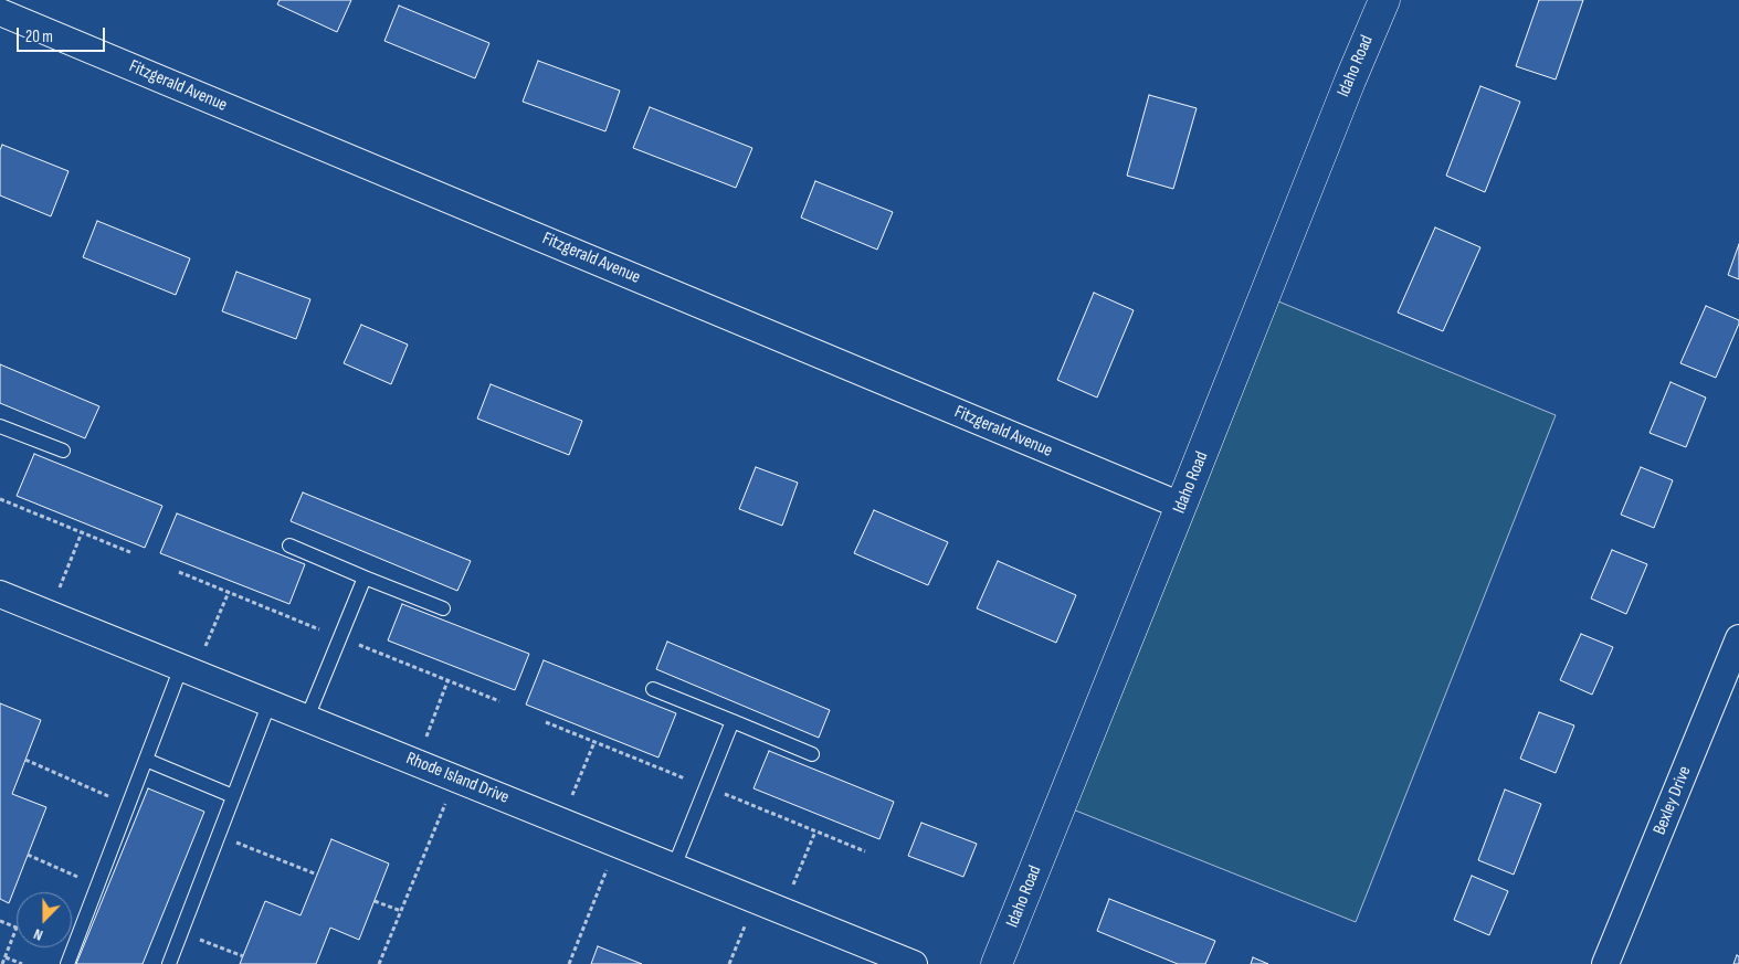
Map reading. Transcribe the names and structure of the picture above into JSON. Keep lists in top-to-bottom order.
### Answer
{
  "streets": {
    "street": [
      "Idaho Road",
      "Fitzgerald Avenue",
      "Rhode Island Drive",
      "Bexley Drive"
    ]
  },
  "crossings": [
    ["Idaho Road", "Fitzgerald Avenue"]
  ],
  "scale_bar": "20 m",
  "north": "bottom"
}
